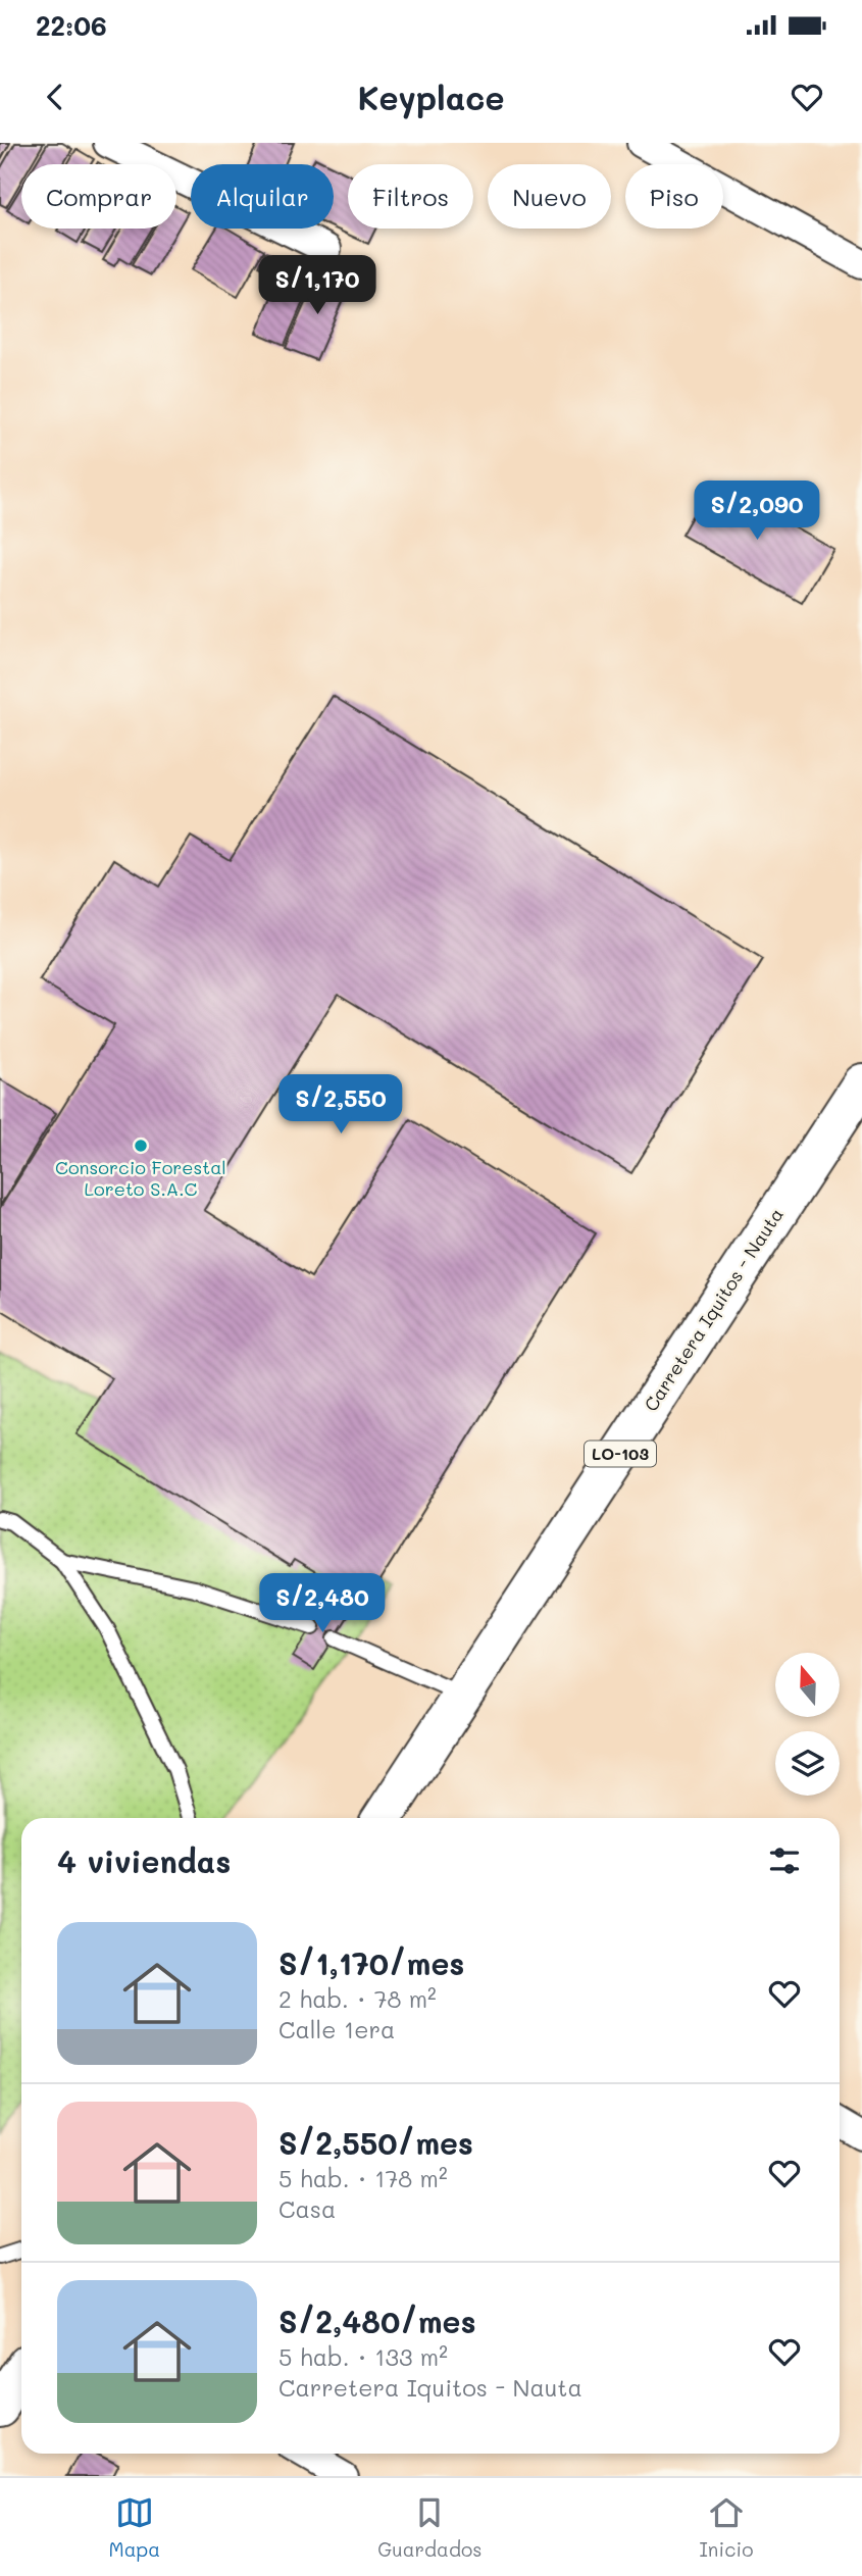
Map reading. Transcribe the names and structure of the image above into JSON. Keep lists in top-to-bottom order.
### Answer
{
  "streets": {
    "main road": ["Carretera Iquitos - Nauta", "LO-103"]
  },
  "places": ["Consorcio Forestal Loreto S.A.C"],
  "north": "top",
  "page": {
    "status": "22:06",
    "header": "Keyplace",
    "chip": [
      "Comprar",
      "Alquilar",
      "Filtros",
      "Nuevo",
      "Piso"
    ],
    "price": [
      "S/1,170",
      "S/2,090",
      "S/2,550",
      "S/2,480"
    ],
    "heading": "4 viviendas",
    "list": [
      {
        "name": "S/1,170/mes",
        "note": "2 hab. · 78 m² · Calle 1era"
      },
      {
        "name": "S/2,550/mes",
        "note": "5 hab. · 178 m² · Casa"
      },
      {
        "name": "S/2,480/mes",
        "note": "5 hab. · 133 m² · Carretera Iquitos - Nauta"
      }
    ],
    "tabs": ["Mapa", "Guardados", "Inicio"]
  }
}
